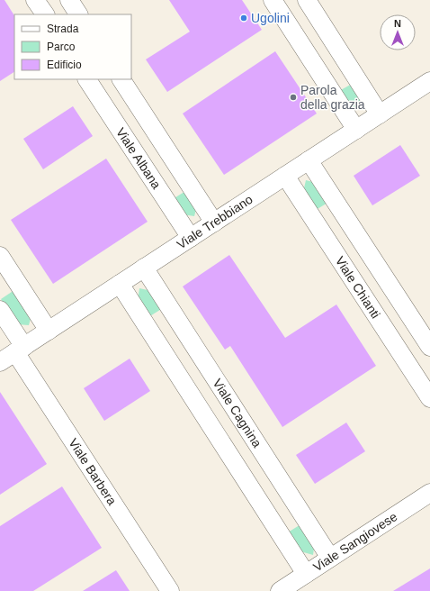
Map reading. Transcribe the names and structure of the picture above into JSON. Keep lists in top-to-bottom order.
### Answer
{
  "streets": {
    "street": [
      "Viale Albana",
      "Viale Trebbiano",
      "Viale Chianti",
      "Viale Cagnina",
      "Viale Barbera",
      "Viale Sangiovese"
    ]
  },
  "crossings": [
    ["Viale Albana", "Viale Trebbiano"],
    ["Viale Trebbiano", "Viale Chianti"],
    ["Viale Trebbiano", "Viale Cagnina"],
    ["Viale Trebbiano", "Viale Barbera"],
    ["Viale Cagnina", "Viale Sangiovese"]
  ],
  "places": ["Ugolini", "Parola della grazia"],
  "legend": ["Strada", "Parco", "Edificio"],
  "north": "top"
}
